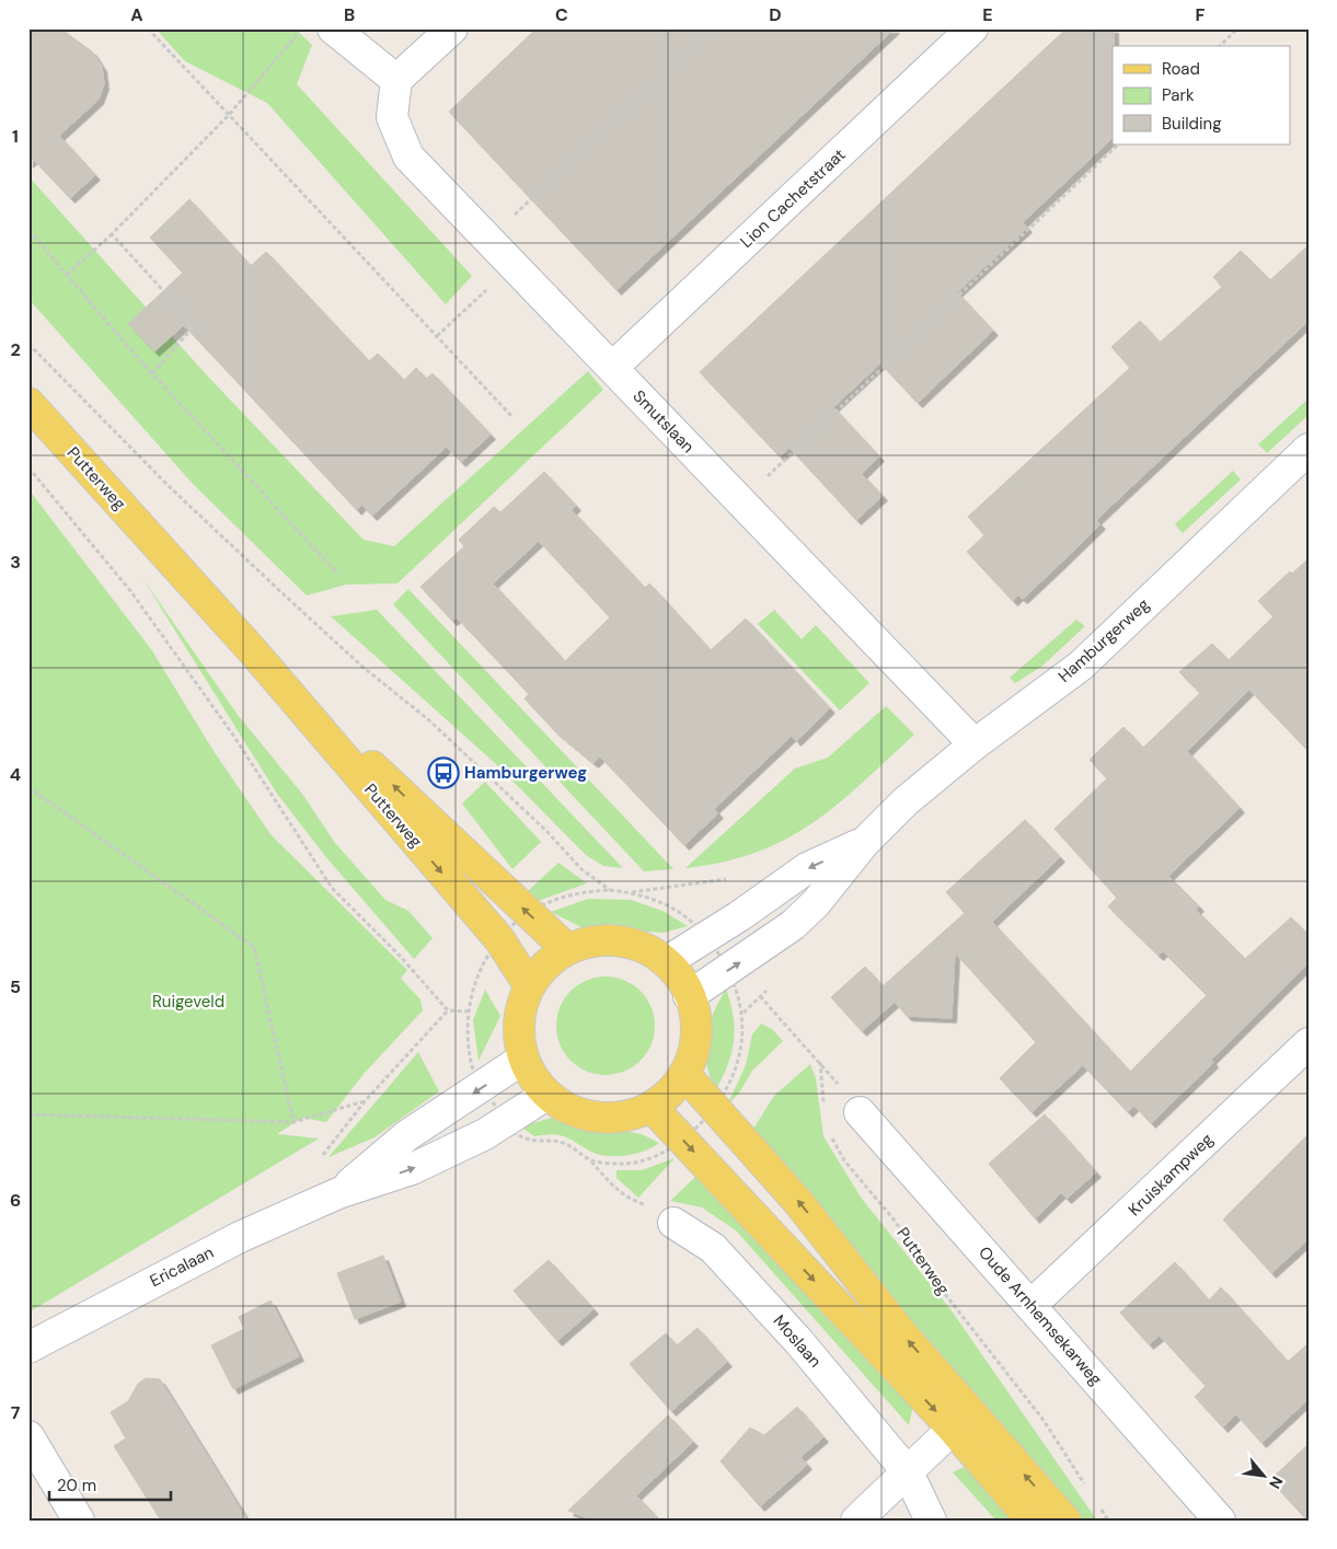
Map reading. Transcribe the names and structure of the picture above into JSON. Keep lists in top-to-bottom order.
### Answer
{
  "streets": {
    "main road": ["Putterweg"],
    "street": [
      "Lion Cachetstraat",
      "Smutslaan",
      "Hamburgerweg",
      "Kruiskampweg",
      "Ericalaan",
      "Oude Arnhemsekarweg",
      "Moslaan"
    ]
  },
  "crossings": [
    ["Lion Cachetstraat", "Smutslaan"],
    ["Smutslaan", "Hamburgerweg"],
    ["Putterweg", "Hamburgerweg"],
    ["Putterweg", "Ericalaan"],
    ["Hamburgerweg", "Ericalaan"],
    ["Kruiskampweg", "Oude Arnhemsekarweg"]
  ],
  "parks": ["Ruigeveld"],
  "places": {
    "bus stop": ["Hamburgerweg"]
  },
  "legend": ["Road", "Park", "Building"],
  "scale_bar": "20 m",
  "north": "bottom right",
  "grid": {
    "columns": [
      "A",
      "B",
      "C",
      "D",
      "E",
      "F"
    ],
    "rows": [
      "1",
      "2",
      "3",
      "4",
      "5",
      "6",
      "7"
    ]
  }
}
